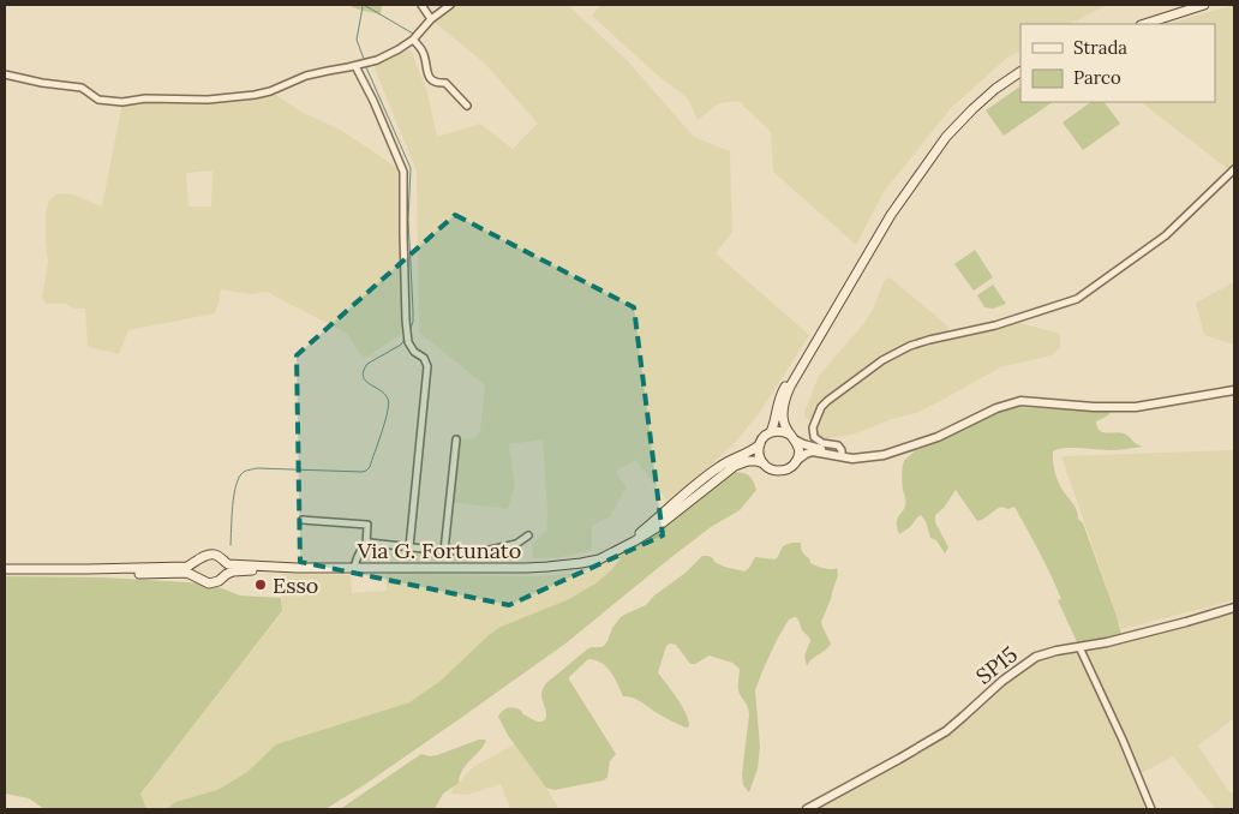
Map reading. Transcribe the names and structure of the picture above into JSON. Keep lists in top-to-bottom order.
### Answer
{
  "streets": {
    "main road": ["Via G. Fortunato"],
    "street": ["SP15"]
  },
  "places": ["Esso"],
  "legend": ["Strada", "Parco"]
}
